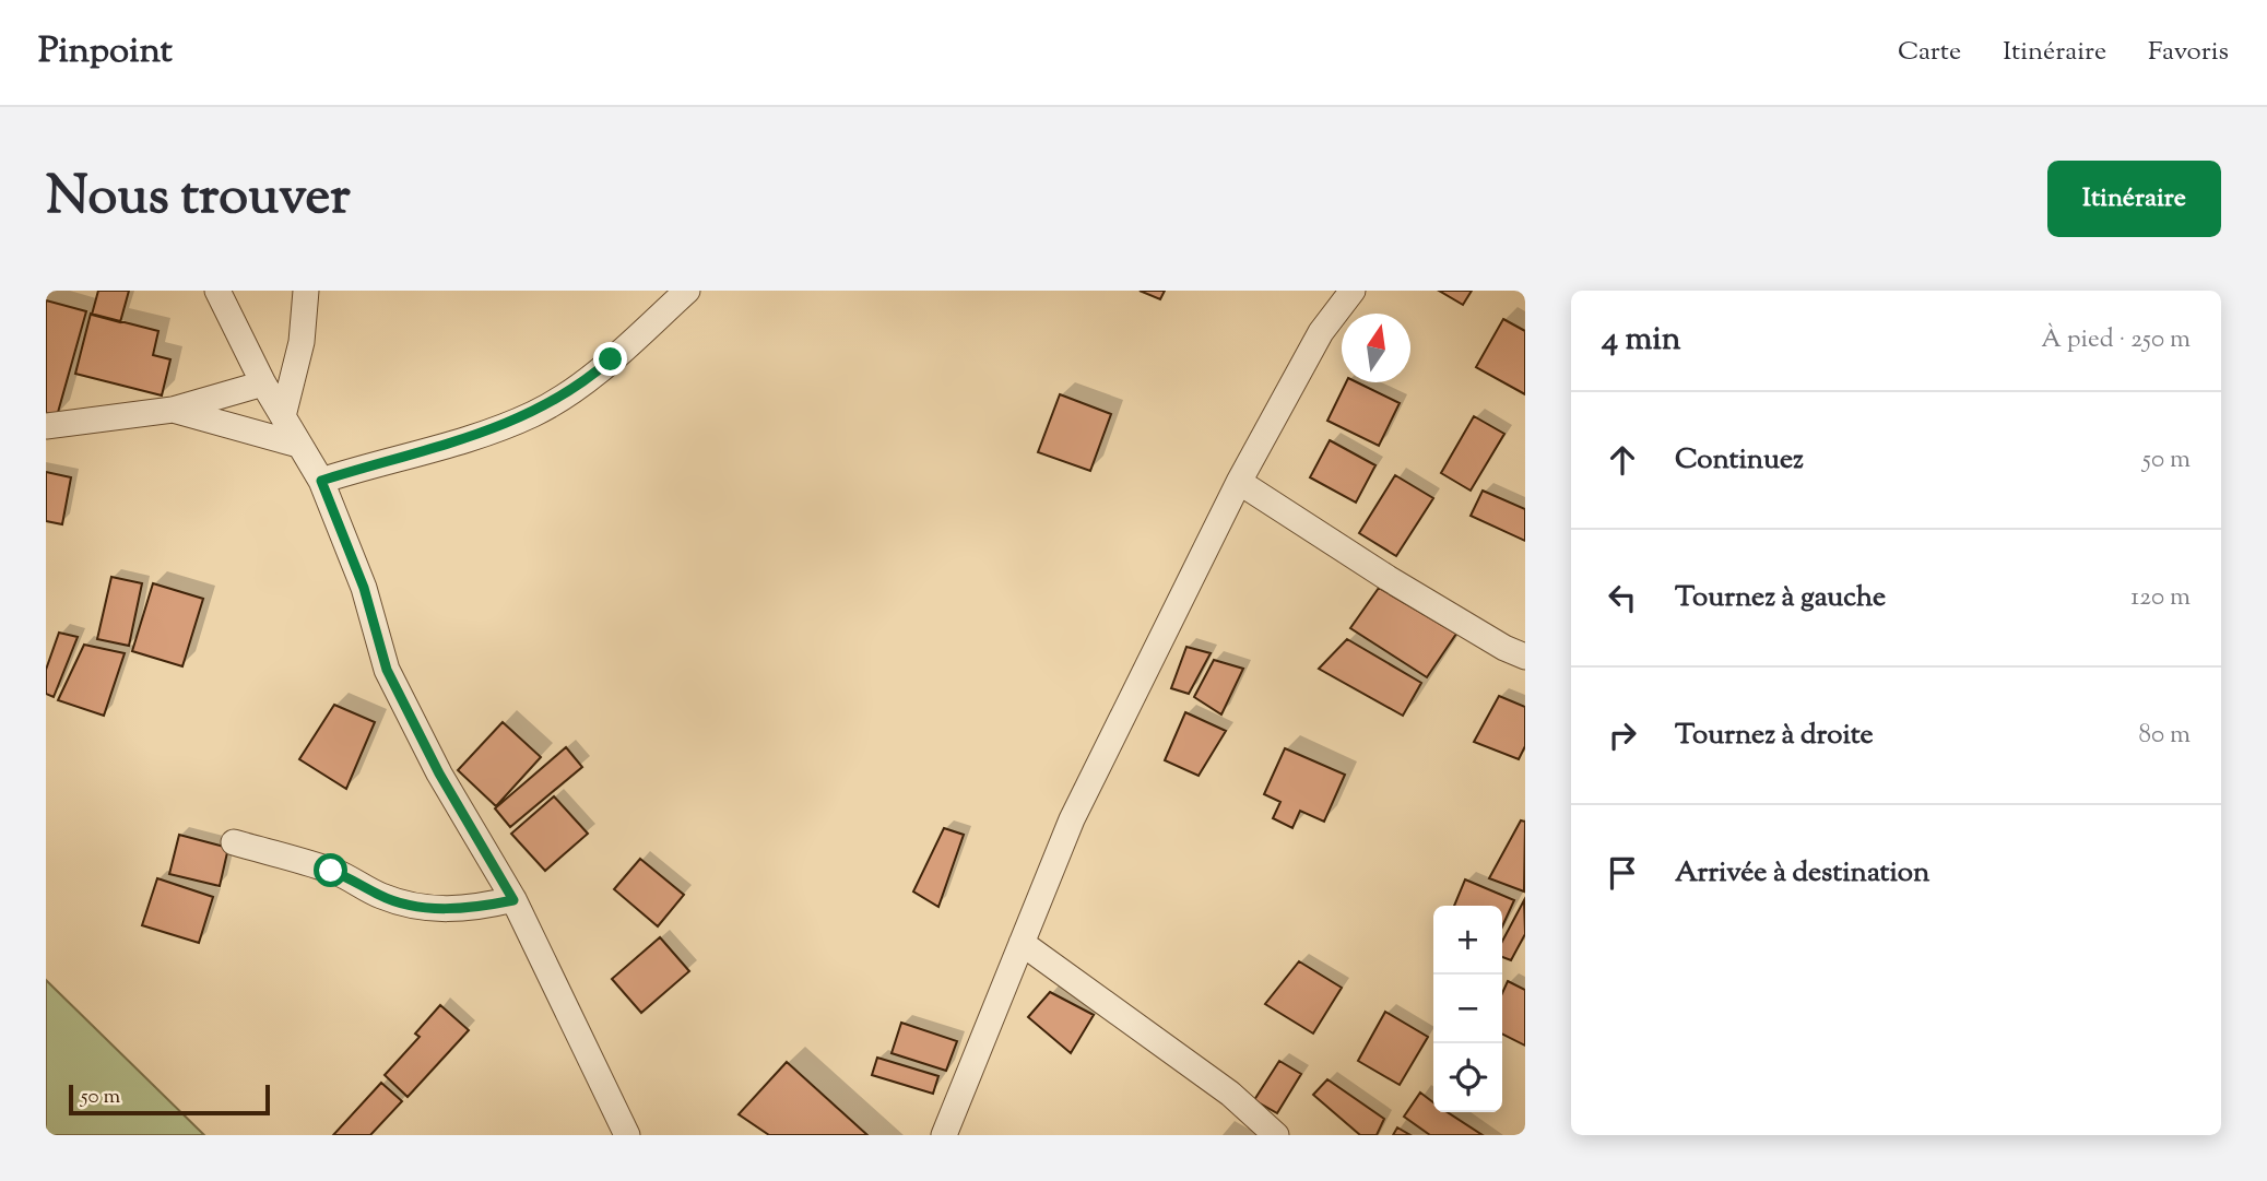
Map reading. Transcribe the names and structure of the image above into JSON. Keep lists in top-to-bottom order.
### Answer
{
  "scale_bar": "50 m",
  "north": "top",
  "page": {
    "header": "Pinpoint",
    "nav": ["Carte", "Itinéraire", "Favoris"],
    "title": "Nous trouver",
    "buttons": "Itinéraire",
    "heading": ["4 min", "À pied · 250 m"],
    "list": [
      ["Continuez", "50 m"],
      ["Tournez à gauche", "120 m"],
      ["Tournez à droite", "80 m"],
      "Arrivée à destination"
    ],
    "map_buttons": ["+", "−"],
    "scale": "50 m"
  }
}
